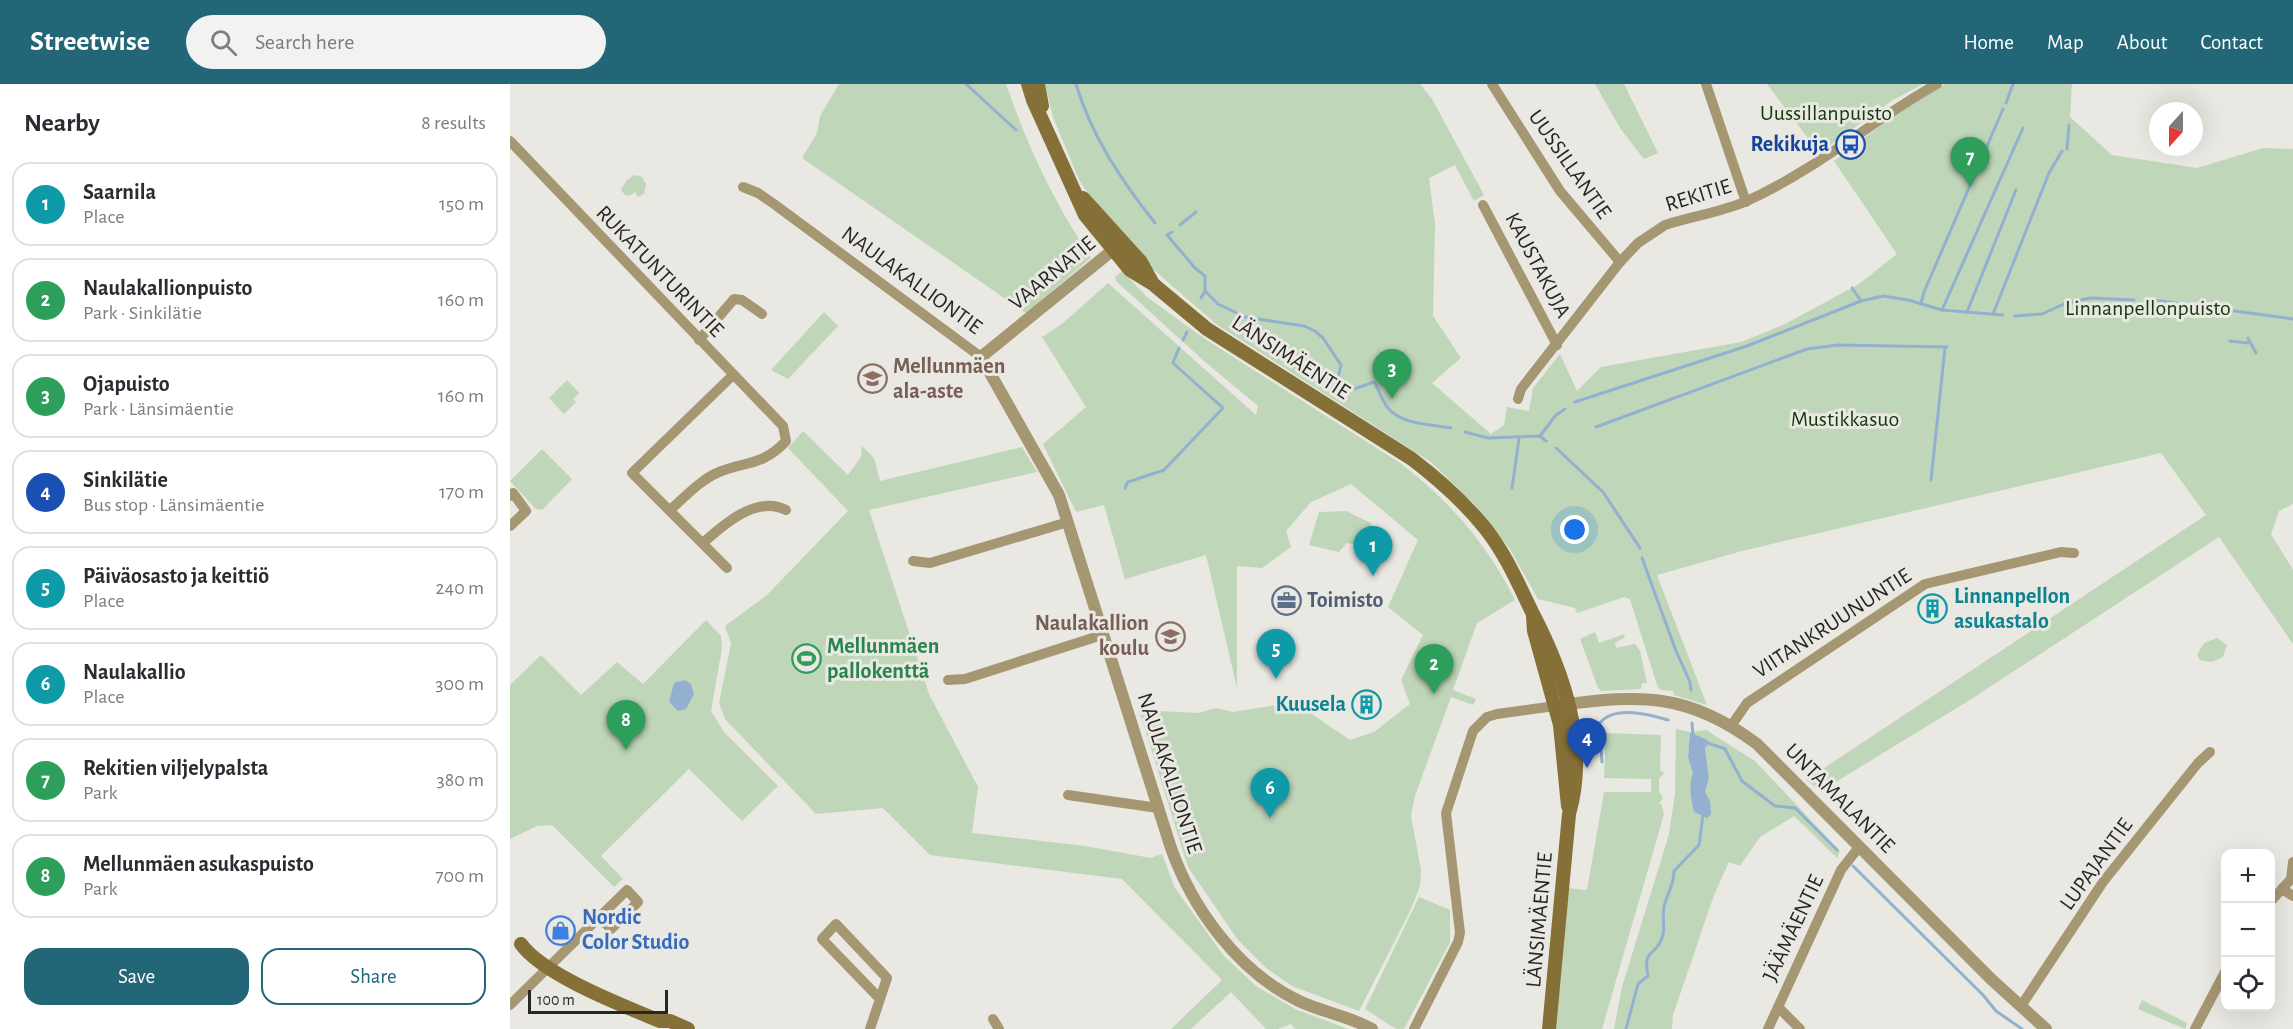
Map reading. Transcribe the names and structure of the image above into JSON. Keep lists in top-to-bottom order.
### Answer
{
  "streets": {
    "main road": ["LÄNSIMÄENTIE"],
    "street": [
      "UUSSILLANTIE",
      "REKITIE",
      "KAUSTAKUJA",
      "RUKATUNTURINTIE",
      "VAARNATIE",
      "NAULAKALLIONTIE",
      "VIITANKRUUNUNTIE",
      "UNTAMALANTIE",
      "LUPAJANTIE",
      "JÄÄMÄENTIE"
    ]
  },
  "crossings": [
    ["UUSSILLANTIE", "REKITIE"],
    ["REKITIE", "KAUSTAKUJA"],
    ["VAARNATIE", "NAULAKALLIONTIE"],
    ["VAARNATIE", "LÄNSIMÄENTIE"],
    ["LÄNSIMÄENTIE", "UNTAMALANTIE"],
    ["VIITANKRUUNUNTIE", "UNTAMALANTIE"],
    ["UNTAMALANTIE", "LUPAJANTIE"],
    ["UNTAMALANTIE", "JÄÄMÄENTIE"]
  ],
  "parks": ["Uussillanpuisto", "Linnanpellonpuisto", "Mustikkasuo"],
  "places": {
    "bus stop": ["Rekikuja"],
    "school or university": ["Mellunmäen ala-aste", "Naulakallion koulu"],
    "office": ["Toimisto"],
    "building": ["Linnanpellon asukastalo", "Kuusela"],
    "sports": ["Mellunmäen pallokenttä"],
    "shop": ["Nordic Color Studio"]
  },
  "scale_bar": "100 m",
  "north": "bottom",
  "page": {
    "header": "Streetwise",
    "search": "Search here",
    "nav": [
      "Home",
      "Map",
      "About",
      "Contact"
    ],
    "heading": ["Nearby", "8 results"],
    "pins": [
      "7",
      "3",
      "1",
      "5",
      "2",
      "8",
      "4",
      "6"
    ],
    "list": [
      {
        "mark": "1",
        "name": "Saarnila",
        "note": "Place",
        "value": "150 m"
      },
      {
        "mark": "2",
        "name": "Naulakallionpuisto",
        "note": "Park · Sinkilätie",
        "value": "160 m"
      },
      {
        "mark": "3",
        "name": "Ojapuisto",
        "note": "Park · Länsimäentie",
        "value": "160 m"
      },
      {
        "mark": "4",
        "name": "Sinkilätie",
        "note": "Bus stop · Länsimäentie",
        "value": "170 m"
      },
      {
        "mark": "5",
        "name": "Päiväosasto ja keittiö",
        "note": "Place",
        "value": "240 m"
      },
      {
        "mark": "6",
        "name": "Naulakallio",
        "note": "Place",
        "value": "300 m"
      },
      {
        "mark": "7",
        "name": "Rekitien viljelypalsta",
        "note": "Park",
        "value": "380 m"
      },
      {
        "mark": "8",
        "name": "Mellunmäen asukaspuisto",
        "note": "Park",
        "value": "700 m"
      }
    ],
    "map_buttons": ["+", "−"],
    "buttons": ["Save", "Share"],
    "scale": "100 m"
  }
}
